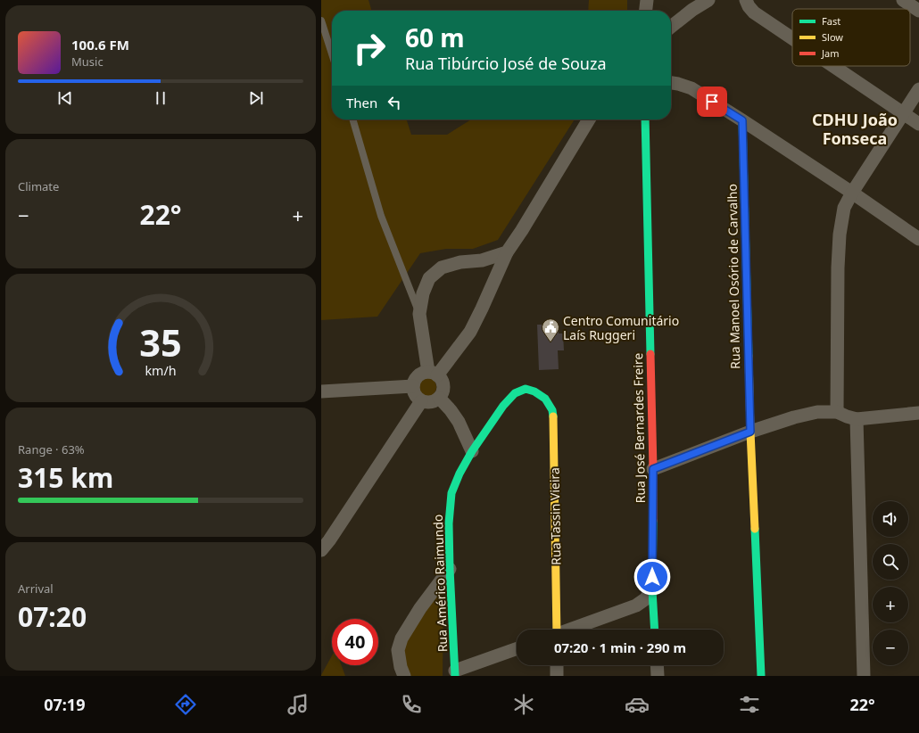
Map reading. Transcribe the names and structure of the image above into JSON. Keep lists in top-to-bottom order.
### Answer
{
  "streets": {
    "street": [
      "Rua Manoel Osório de Carvalho",
      "Rua José Bernardes Freire",
      "Rua Tassin Vieira",
      "Rua Américo Raimundo"
    ]
  },
  "crossings": [
    ["Rua Tassin Vieira", "Rua Américo Raimundo"]
  ],
  "districts": ["CDHU João Fonseca"],
  "places": {
    "public building": ["Centro Comunitário Laís Ruggeri"]
  },
  "legend": ["Fast", "Slow", "Jam"],
  "page": {
    "turn": ["60 m", "Rua Tibúrcio José de Souza"],
    "song": ["100.6 FM", "Music"],
    "then": "Then",
    "tile": [
      "Climate",
      ["Range · 63%", "315 km"],
      ["Arrival", "07:20"]
    ],
    "heat": ["−", "22°", "+"],
    "map_buttons": ["+", "−"],
    "limit": "40",
    "trip": "07:20 · 1 min · 290 m",
    "tabs": ["07:19", "22°"],
    "gauge": ["35", "km/h"]
  }
}
